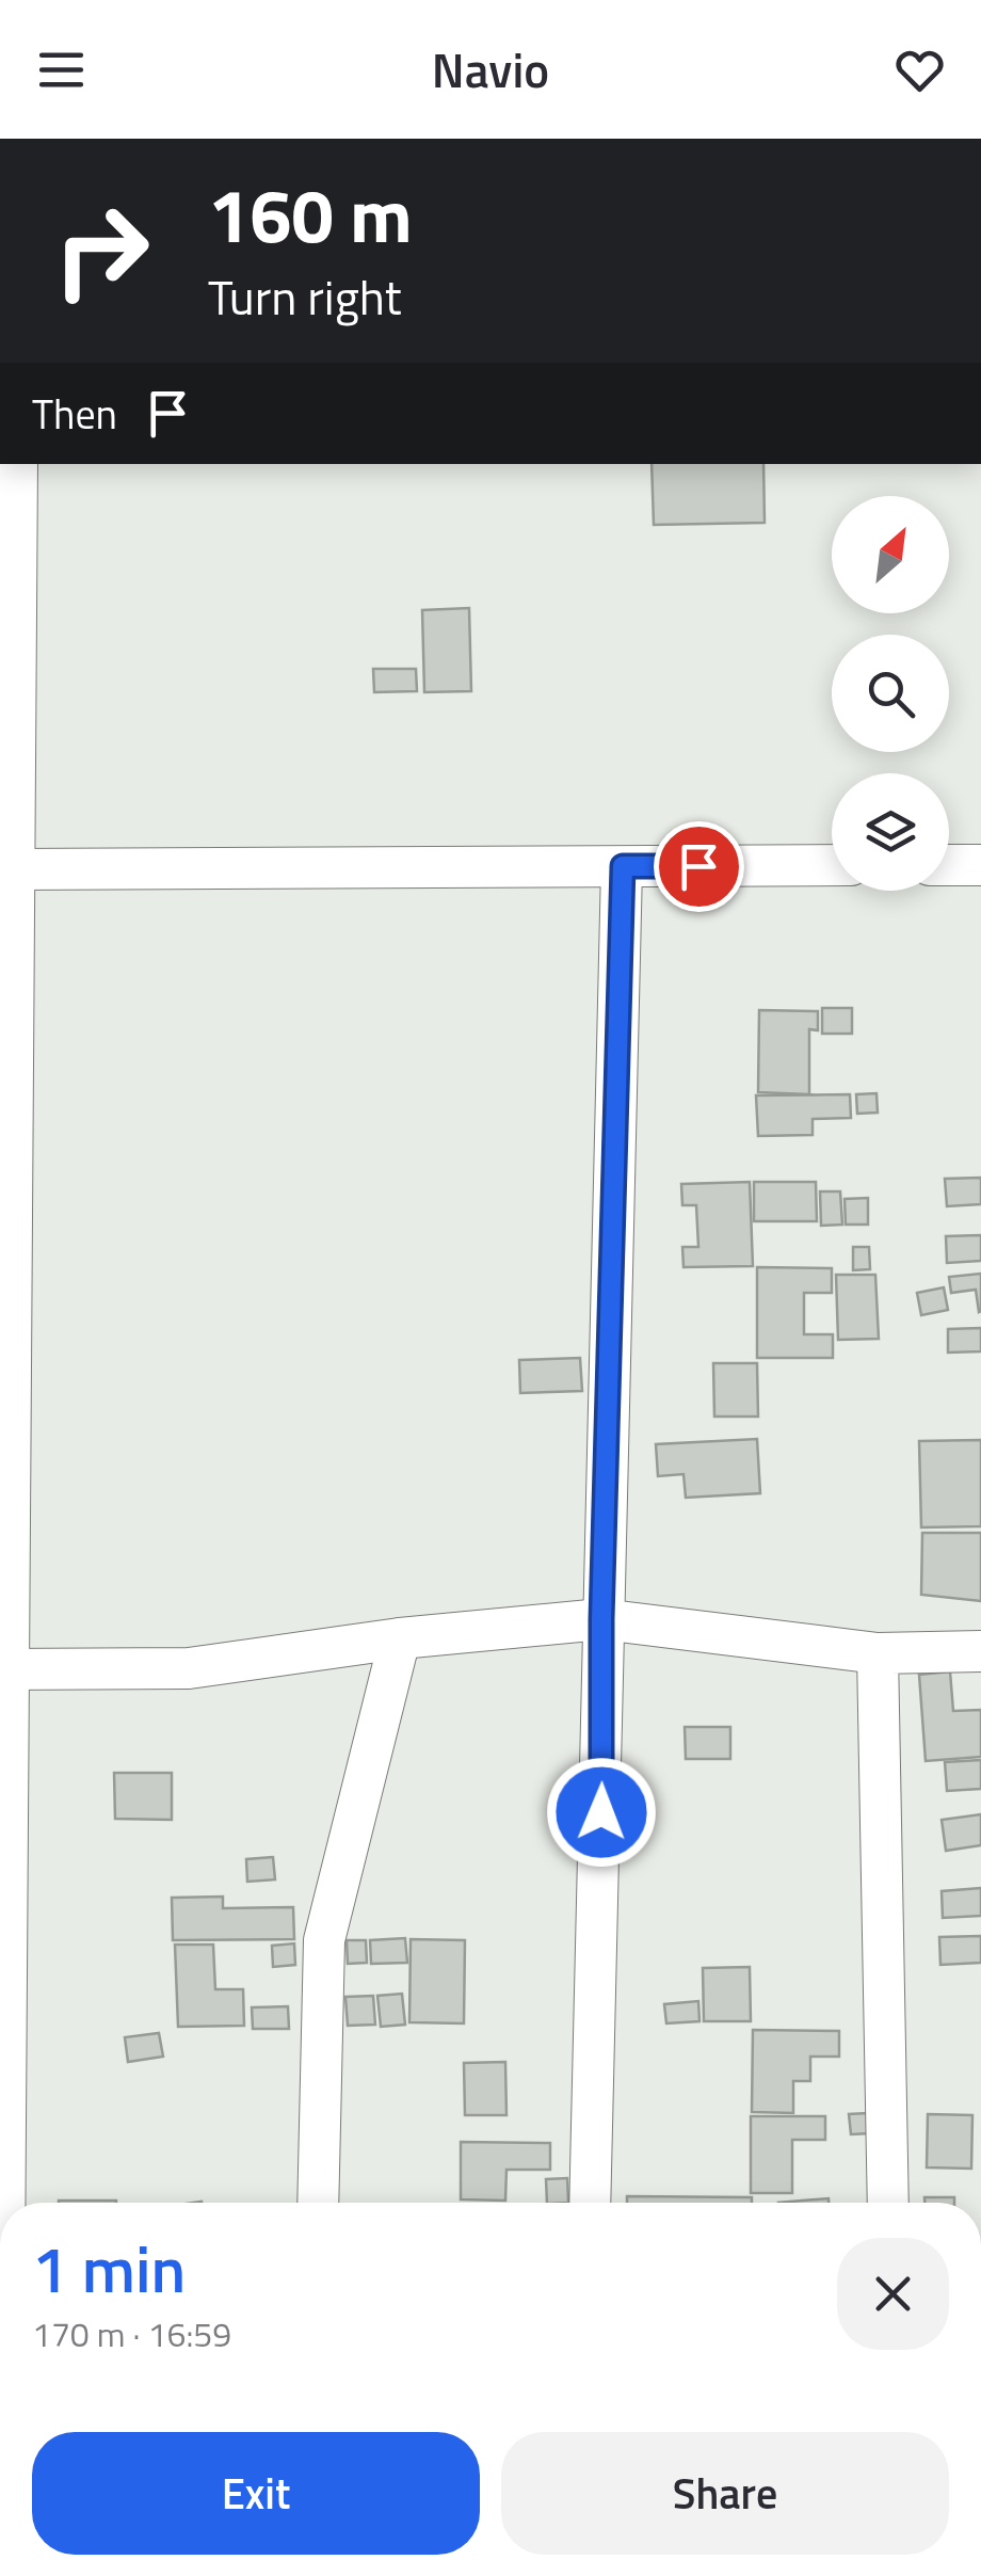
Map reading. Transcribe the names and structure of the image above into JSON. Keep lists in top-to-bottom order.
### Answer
{
  "north": "top right",
  "page": {
    "header": "Navio",
    "turn": ["160 m", "Turn right"],
    "then": "Then",
    "heading": ["1 min", "170 m · 16:59"],
    "buttons": ["Exit", "Share"]
  }
}
